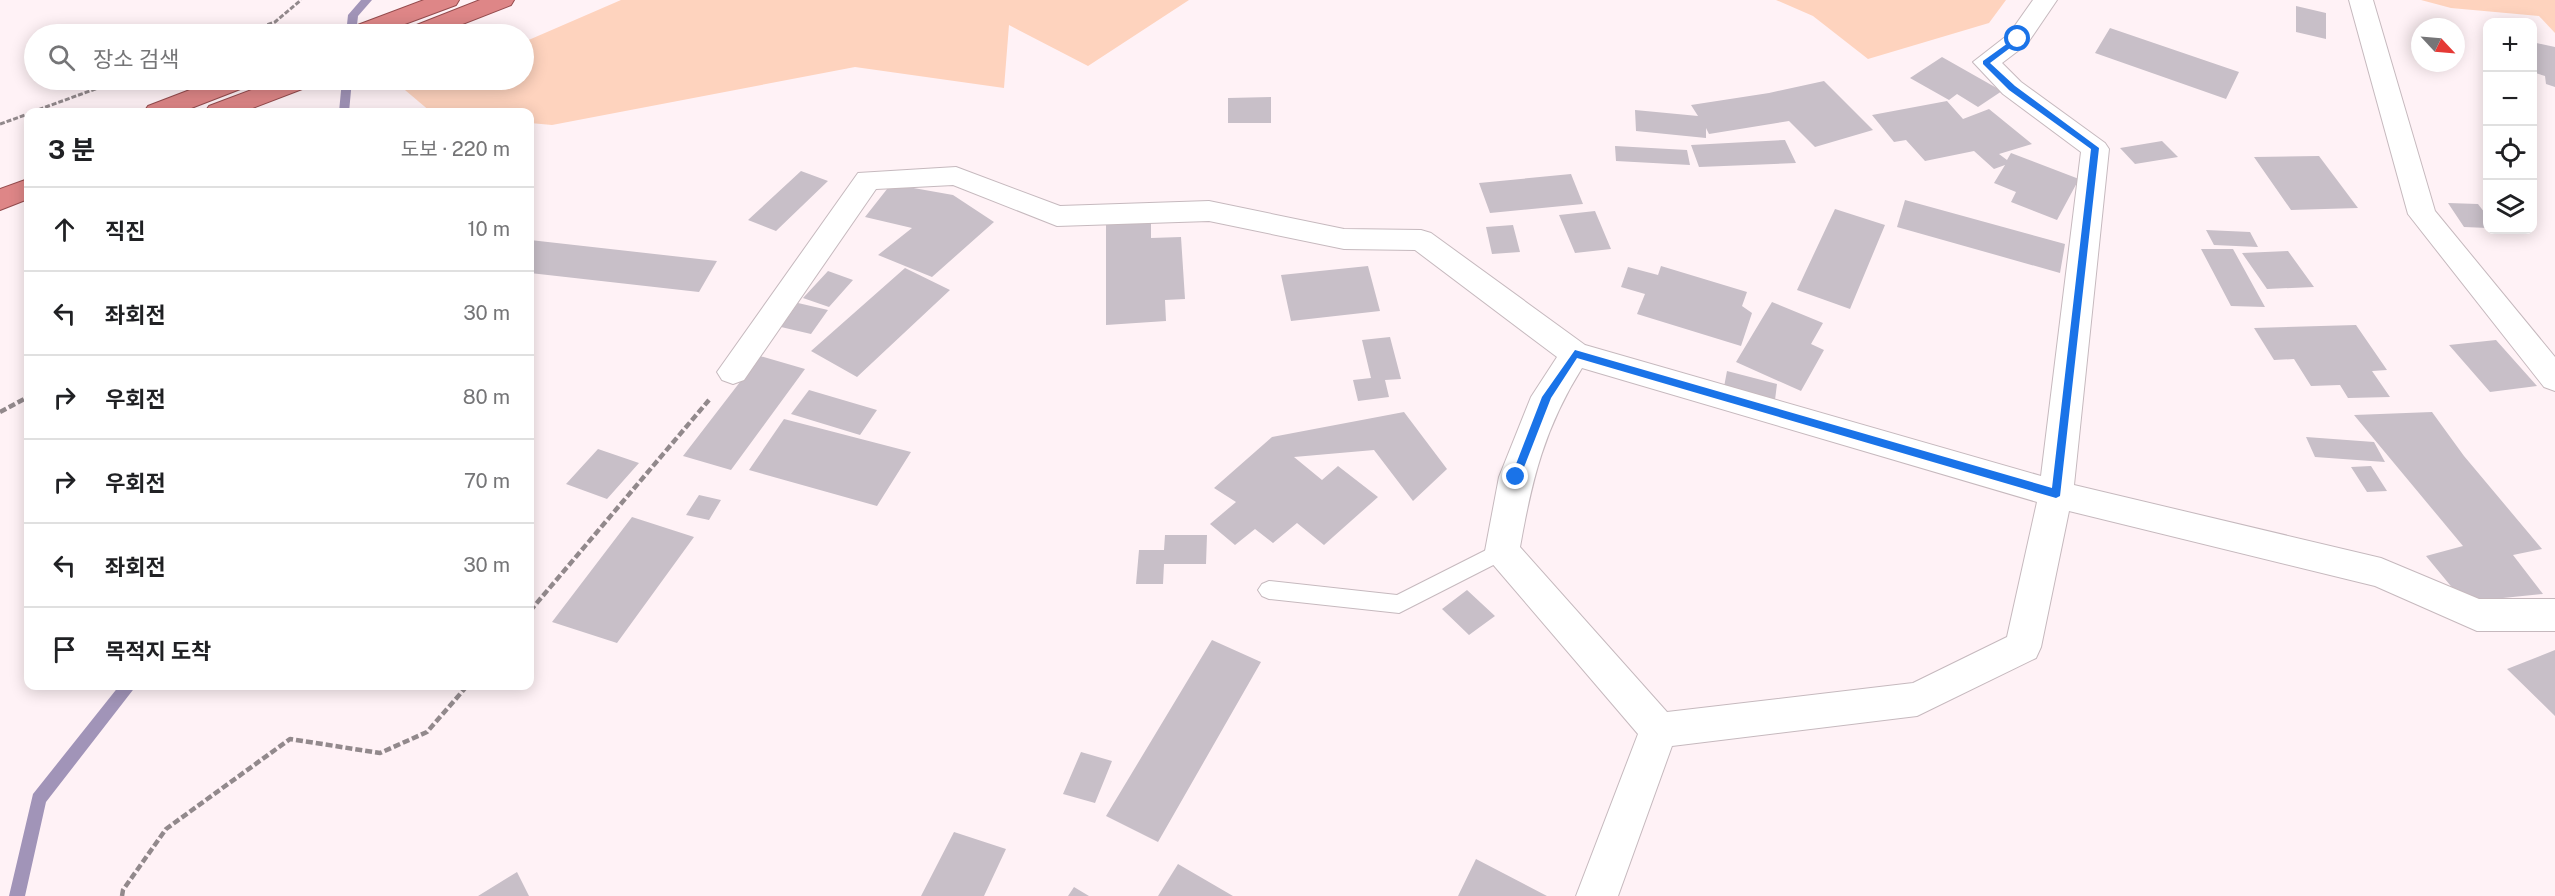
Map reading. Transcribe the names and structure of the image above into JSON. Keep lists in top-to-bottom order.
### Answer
{
  "north": "bottom right",
  "page": {
    "map_buttons": ["+", "−"],
    "search": "장소 검색",
    "heading": ["3 분", "도보 · 220 m"],
    "list": [
      ["직진", "10 m"],
      ["좌회전", "30 m"],
      ["우회전", "80 m"],
      ["우회전", "70 m"],
      ["좌회전", "30 m"],
      "목적지 도착"
    ]
  }
}
